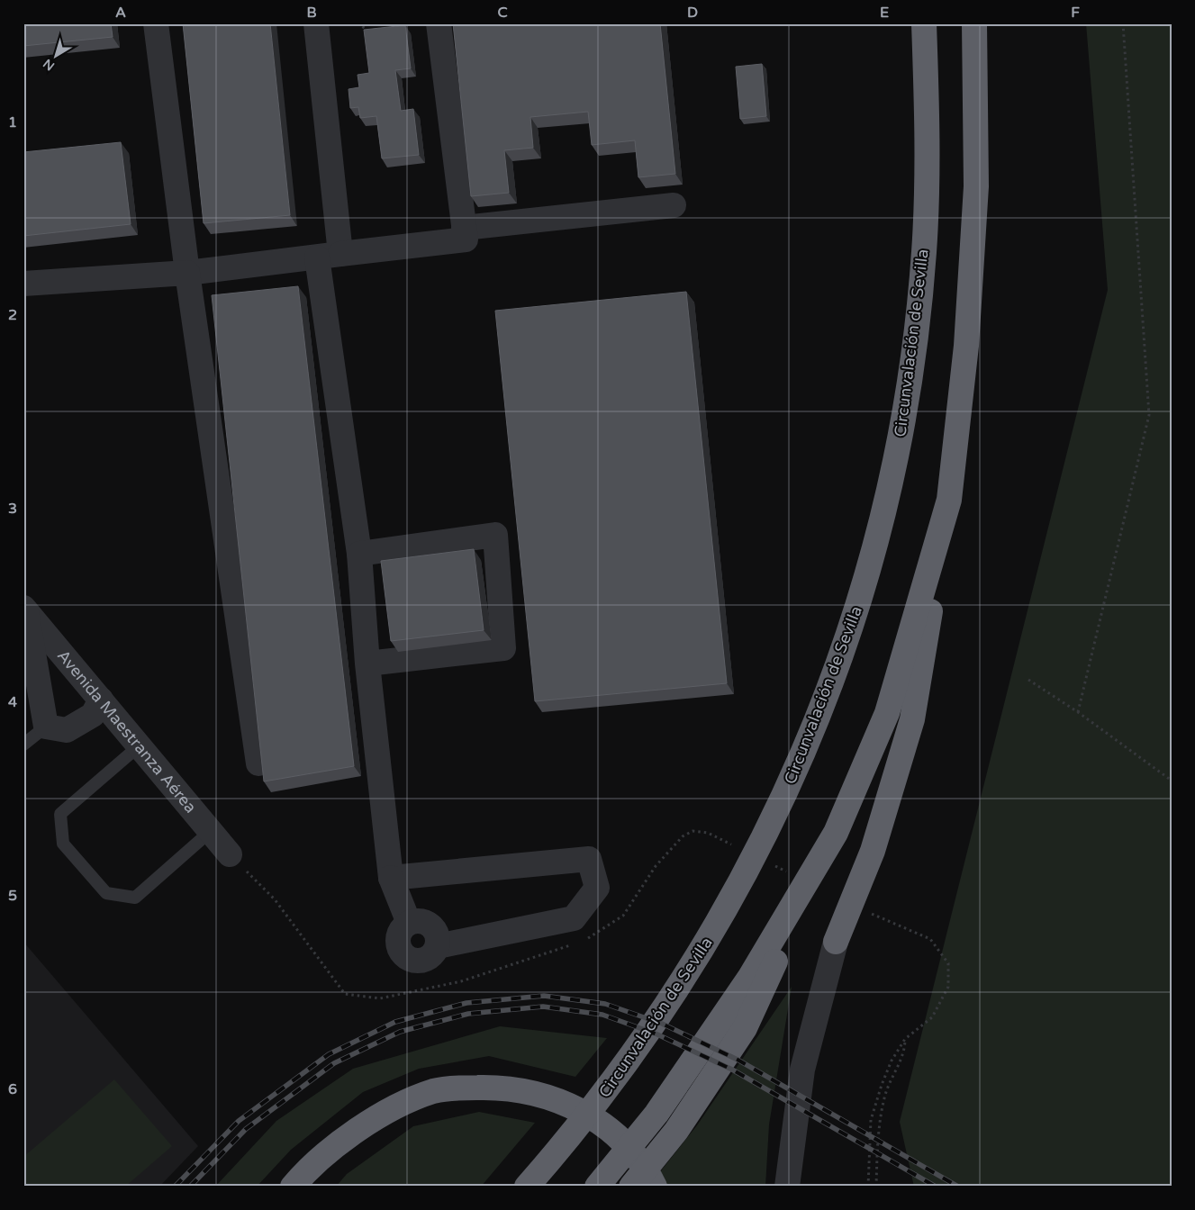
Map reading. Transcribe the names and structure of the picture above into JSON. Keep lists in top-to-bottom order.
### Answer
{
  "streets": {
    "highway": ["Circunvalación de Sevilla"],
    "street": ["Avenida Maestranza Aérea"]
  },
  "north": "bottom left",
  "grid": {
    "columns": [
      "A",
      "B",
      "C",
      "D",
      "E",
      "F"
    ],
    "rows": [
      "1",
      "2",
      "3",
      "4",
      "5",
      "6"
    ]
  }
}
